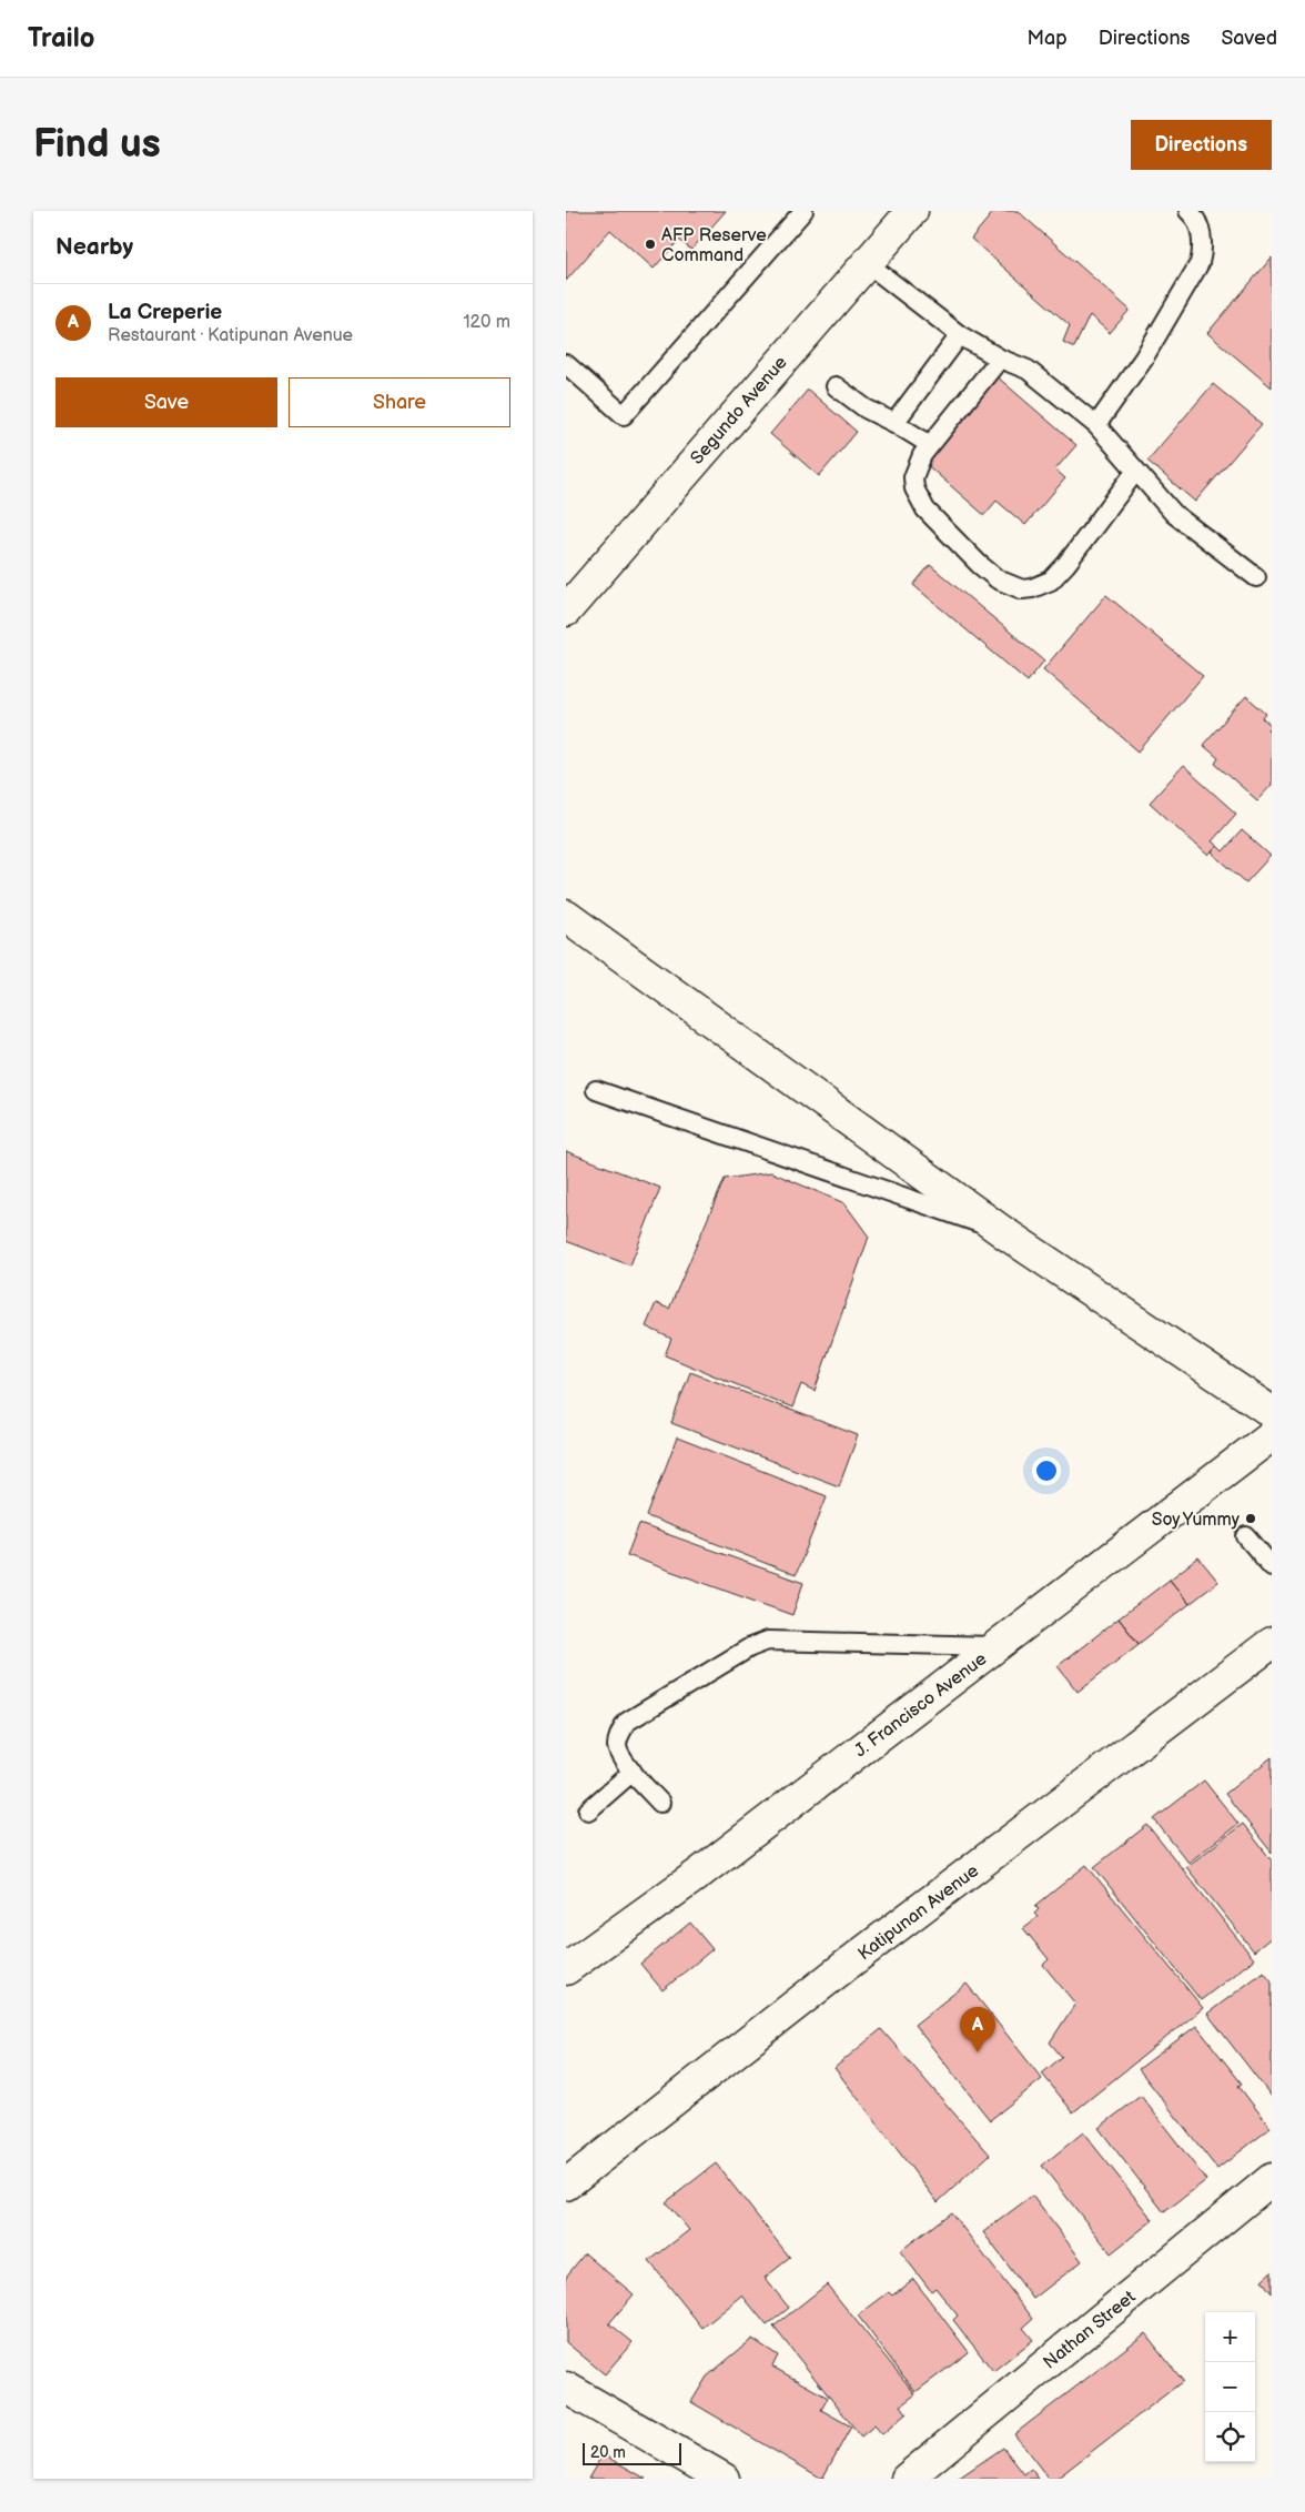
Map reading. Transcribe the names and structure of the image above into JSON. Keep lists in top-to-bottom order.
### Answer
{
  "streets": {
    "street": [
      "Segundo Avenue",
      "J. Francisco Avenue",
      "Katipunan Avenue",
      "Nathan Street"
    ]
  },
  "places": ["AFP Reserve Command", "Soy Yummy"],
  "scale_bar": "20 m",
  "page": {
    "header": "Trailo",
    "nav": ["Map", "Directions", "Saved"],
    "buttons": [
      "Directions",
      ["Save", "Share"]
    ],
    "title": "Find us",
    "heading": "Nearby",
    "list": [
      {
        "mark": "A",
        "name": "La Creperie",
        "note": "Restaurant · Katipunan Avenue",
        "value": "120 m"
      }
    ],
    "pins": "A",
    "map_buttons": ["+", "−"],
    "scale": "20 m"
  }
}
